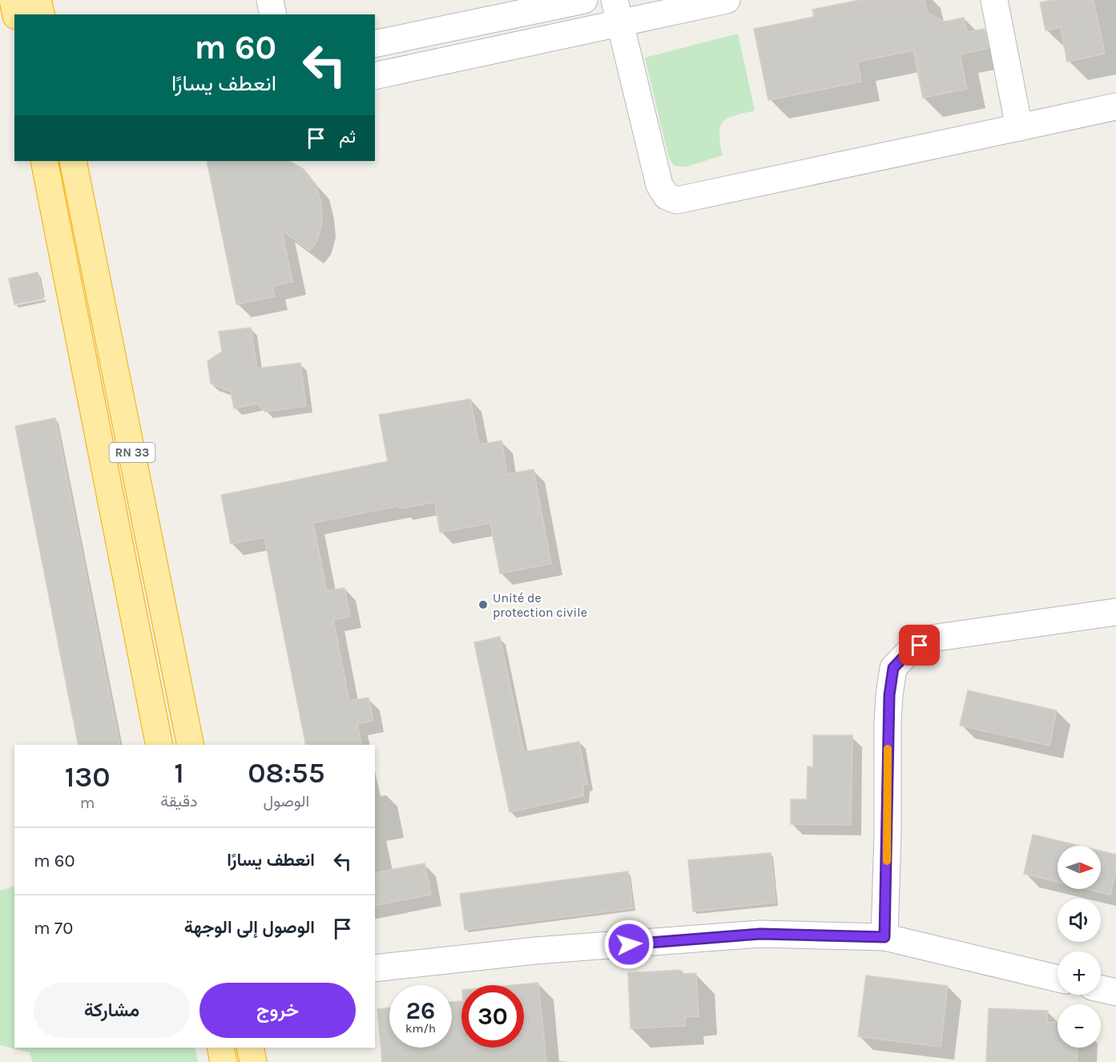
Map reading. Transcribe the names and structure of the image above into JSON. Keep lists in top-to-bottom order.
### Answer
{
  "streets": {
    "highway": ["RN 33"]
  },
  "places": ["Unité de protection civile"],
  "north": "right",
  "page": {
    "turn": ["60 m", "انعطف يسارًا"],
    "then": "ثم",
    "eta": [
      "08:55",
      "الوصول",
      "1",
      "دقيقة",
      "130",
      "m"
    ],
    "list": [
      {
        "name": "انعطف يسارًا",
        "value": "60 m"
      },
      {
        "name": "الوصول إلى الوجهة",
        "value": "70 m"
      }
    ],
    "map_buttons": ["+", "−"],
    "buttons": ["خروج", "مشاركة"],
    "speed": "26 km/h",
    "limit": "30"
  }
}
